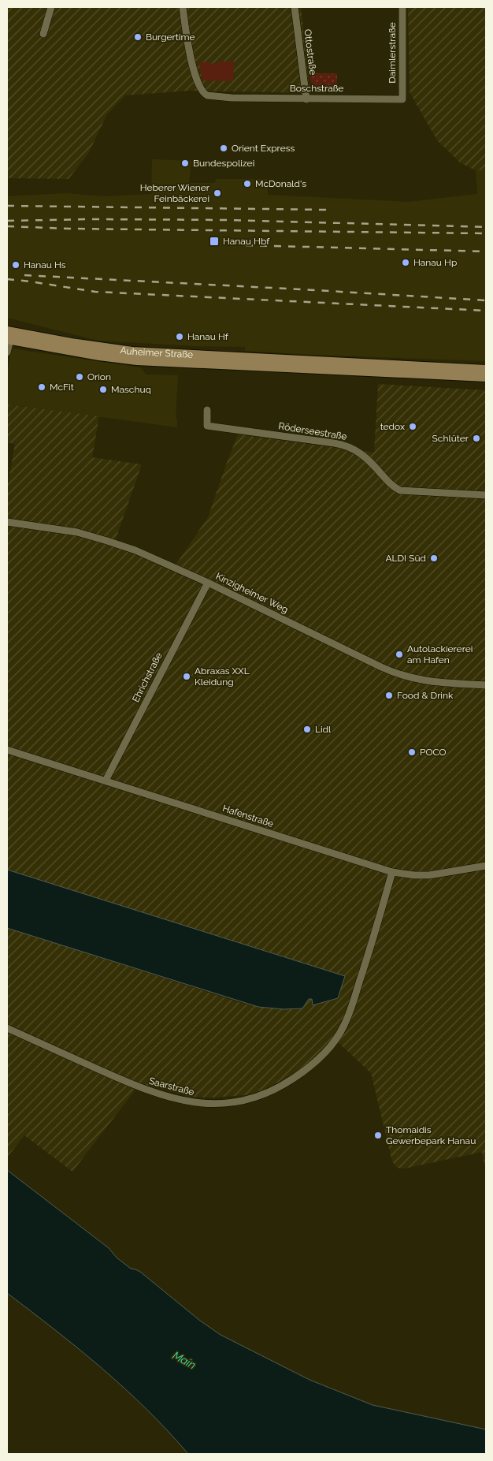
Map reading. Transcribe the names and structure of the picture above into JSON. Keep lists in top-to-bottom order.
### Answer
{
  "streets": {
    "main road": ["Auheimer Straße"],
    "street": [
      "Ottostraße",
      "Daimlerstraße",
      "Boschstraße",
      "Röderseestraße",
      "Kinzigheimer Weg",
      "Ehrichstraße",
      "Hafenstraße",
      "Saarstraße"
    ]
  },
  "crossings": [
    ["Ottostraße", "Boschstraße"],
    ["Daimlerstraße", "Boschstraße"],
    ["Kinzigheimer Weg", "Ehrichstraße"],
    ["Ehrichstraße", "Hafenstraße"],
    ["Hafenstraße", "Saarstraße"]
  ],
  "water": ["Main"],
  "places": {
    "other": [
      "Burgertime",
      "Orient Express",
      "Bundespolizei",
      "McDonald's",
      "Heberer Wiener Feinbäckerei",
      "Hanau Hp",
      "Hanau Hs",
      "Hanau Hf",
      "Orion",
      "McFit",
      "Maschuq",
      "tedox",
      "Schlüter",
      "ALDI Süd",
      "Autolackiererei am Hafen",
      "Abraxas XXL Kleidung",
      "Food & Drink",
      "Lidl",
      "POCO",
      "Thomaidis Gewerbepark Hanau"
    ],
    "transit": ["Hanau Hbf"]
  }
}
